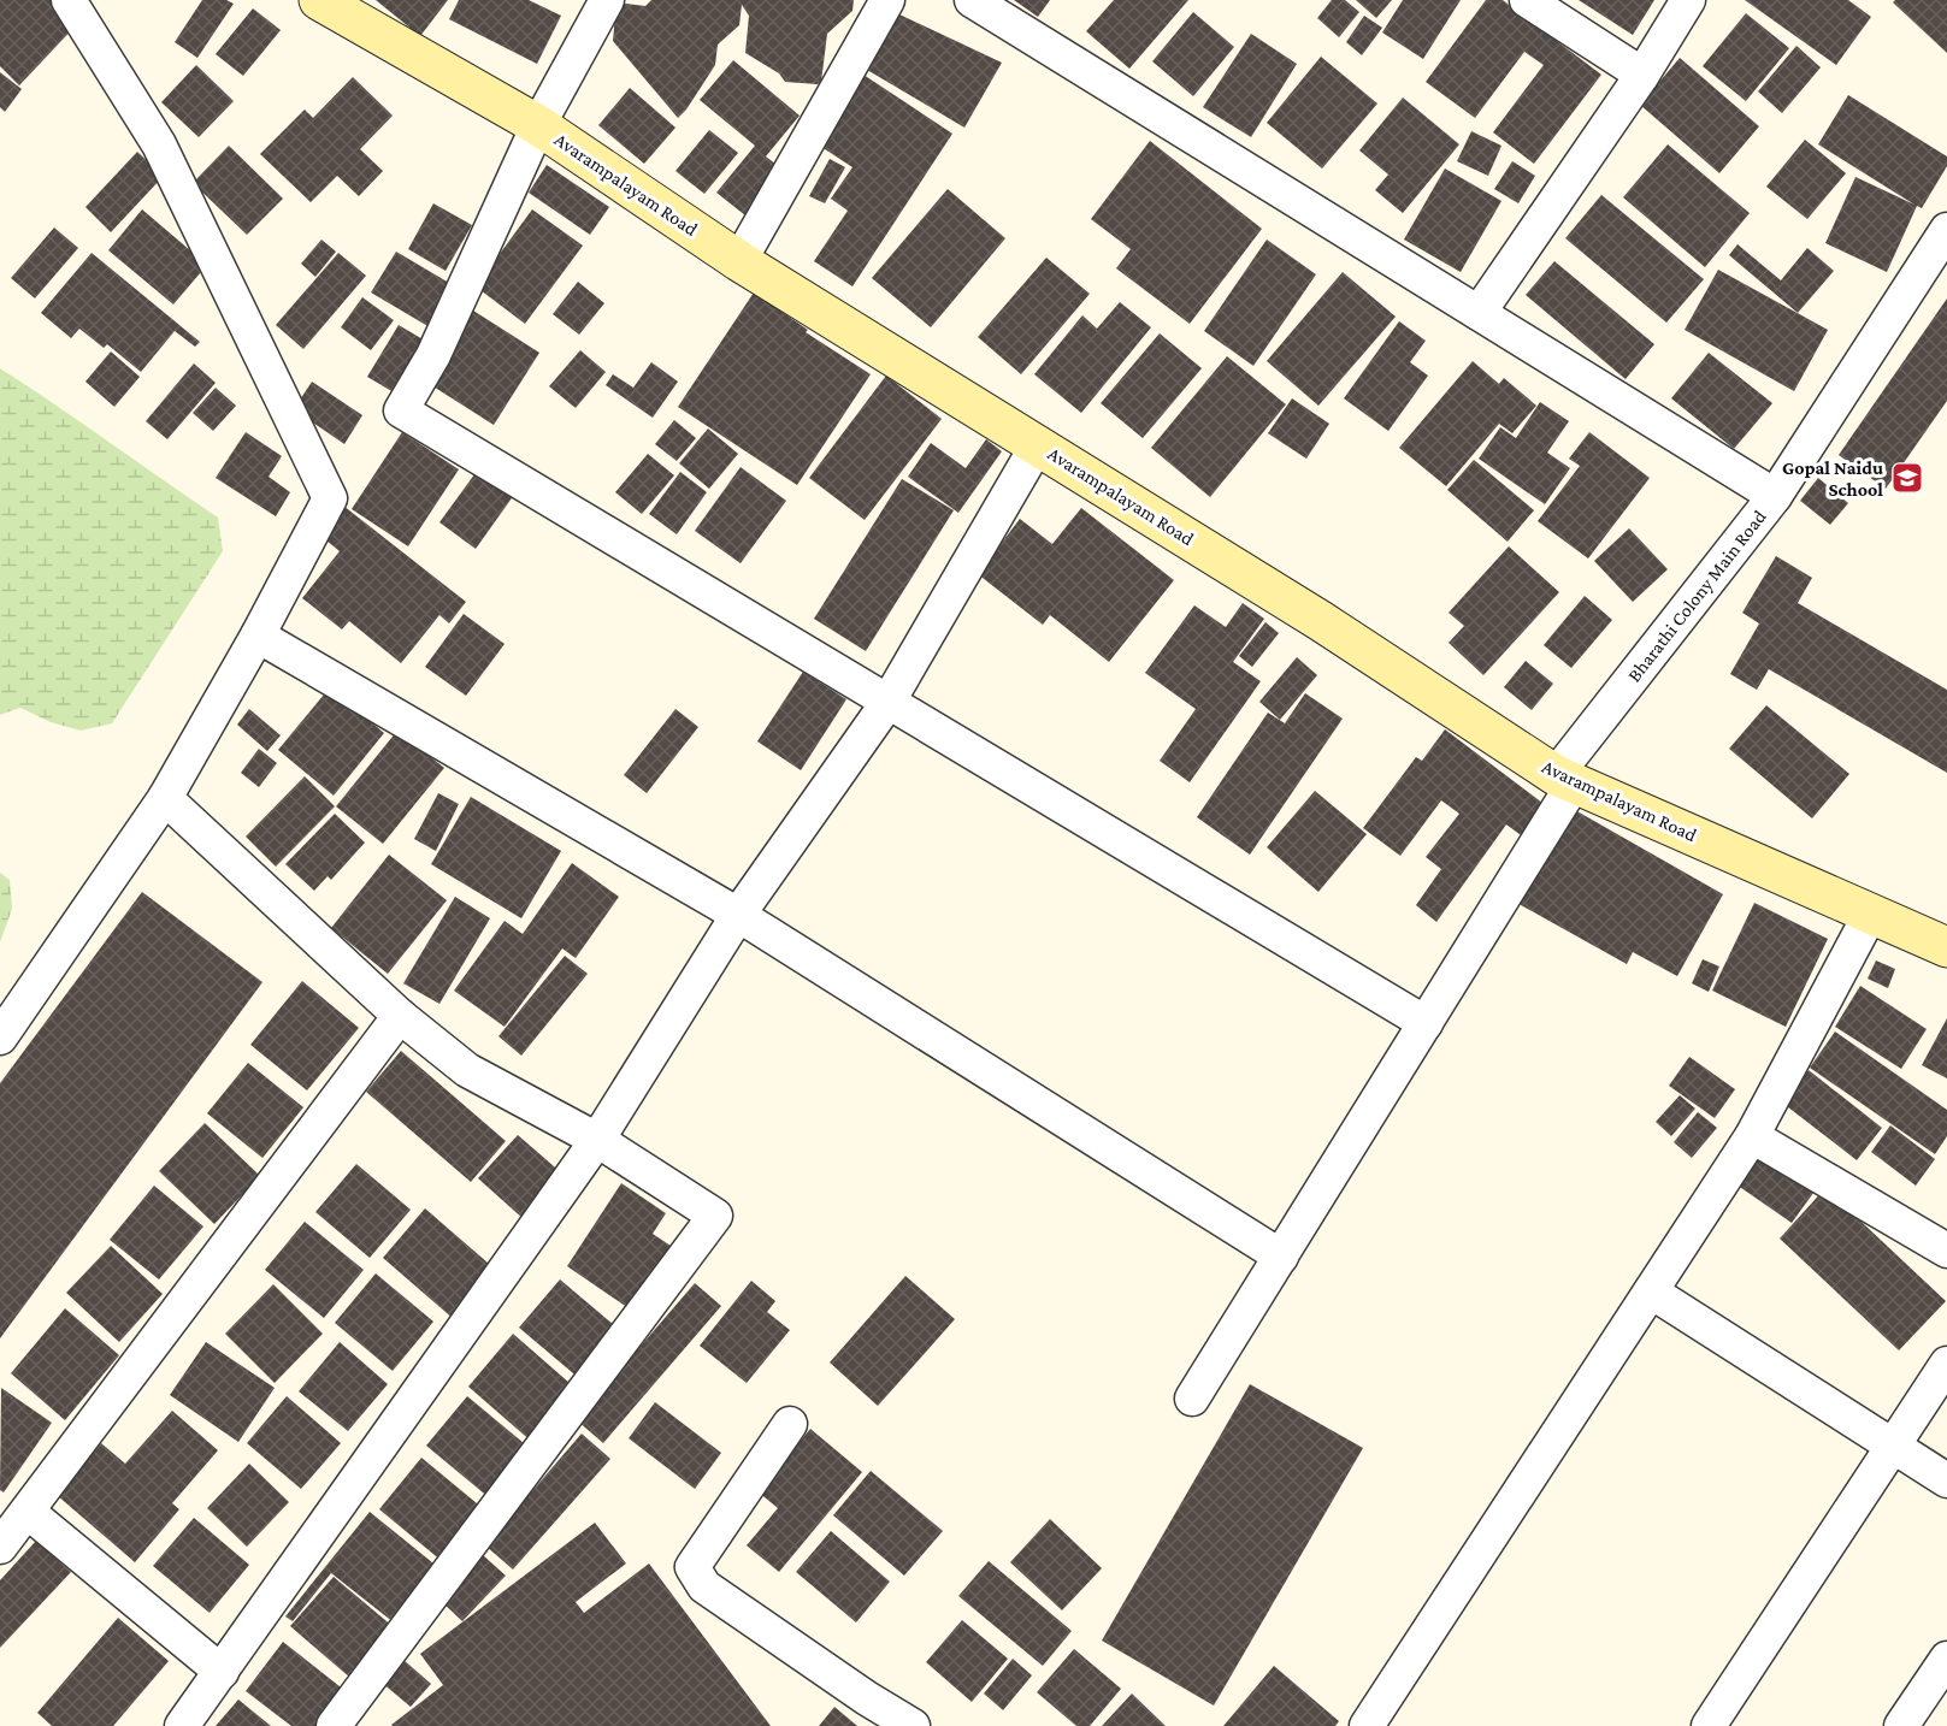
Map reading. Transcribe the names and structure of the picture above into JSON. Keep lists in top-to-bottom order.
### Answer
{
  "streets": {
    "street": ["Avarampalayam Road", "Bharathi Colony Main Road"]
  },
  "crossings": [
    ["Avarampalayam Road", "Bharathi Colony Main Road"]
  ],
  "places": {
    "school or university": ["Gopal Naidu School"]
  }
}
